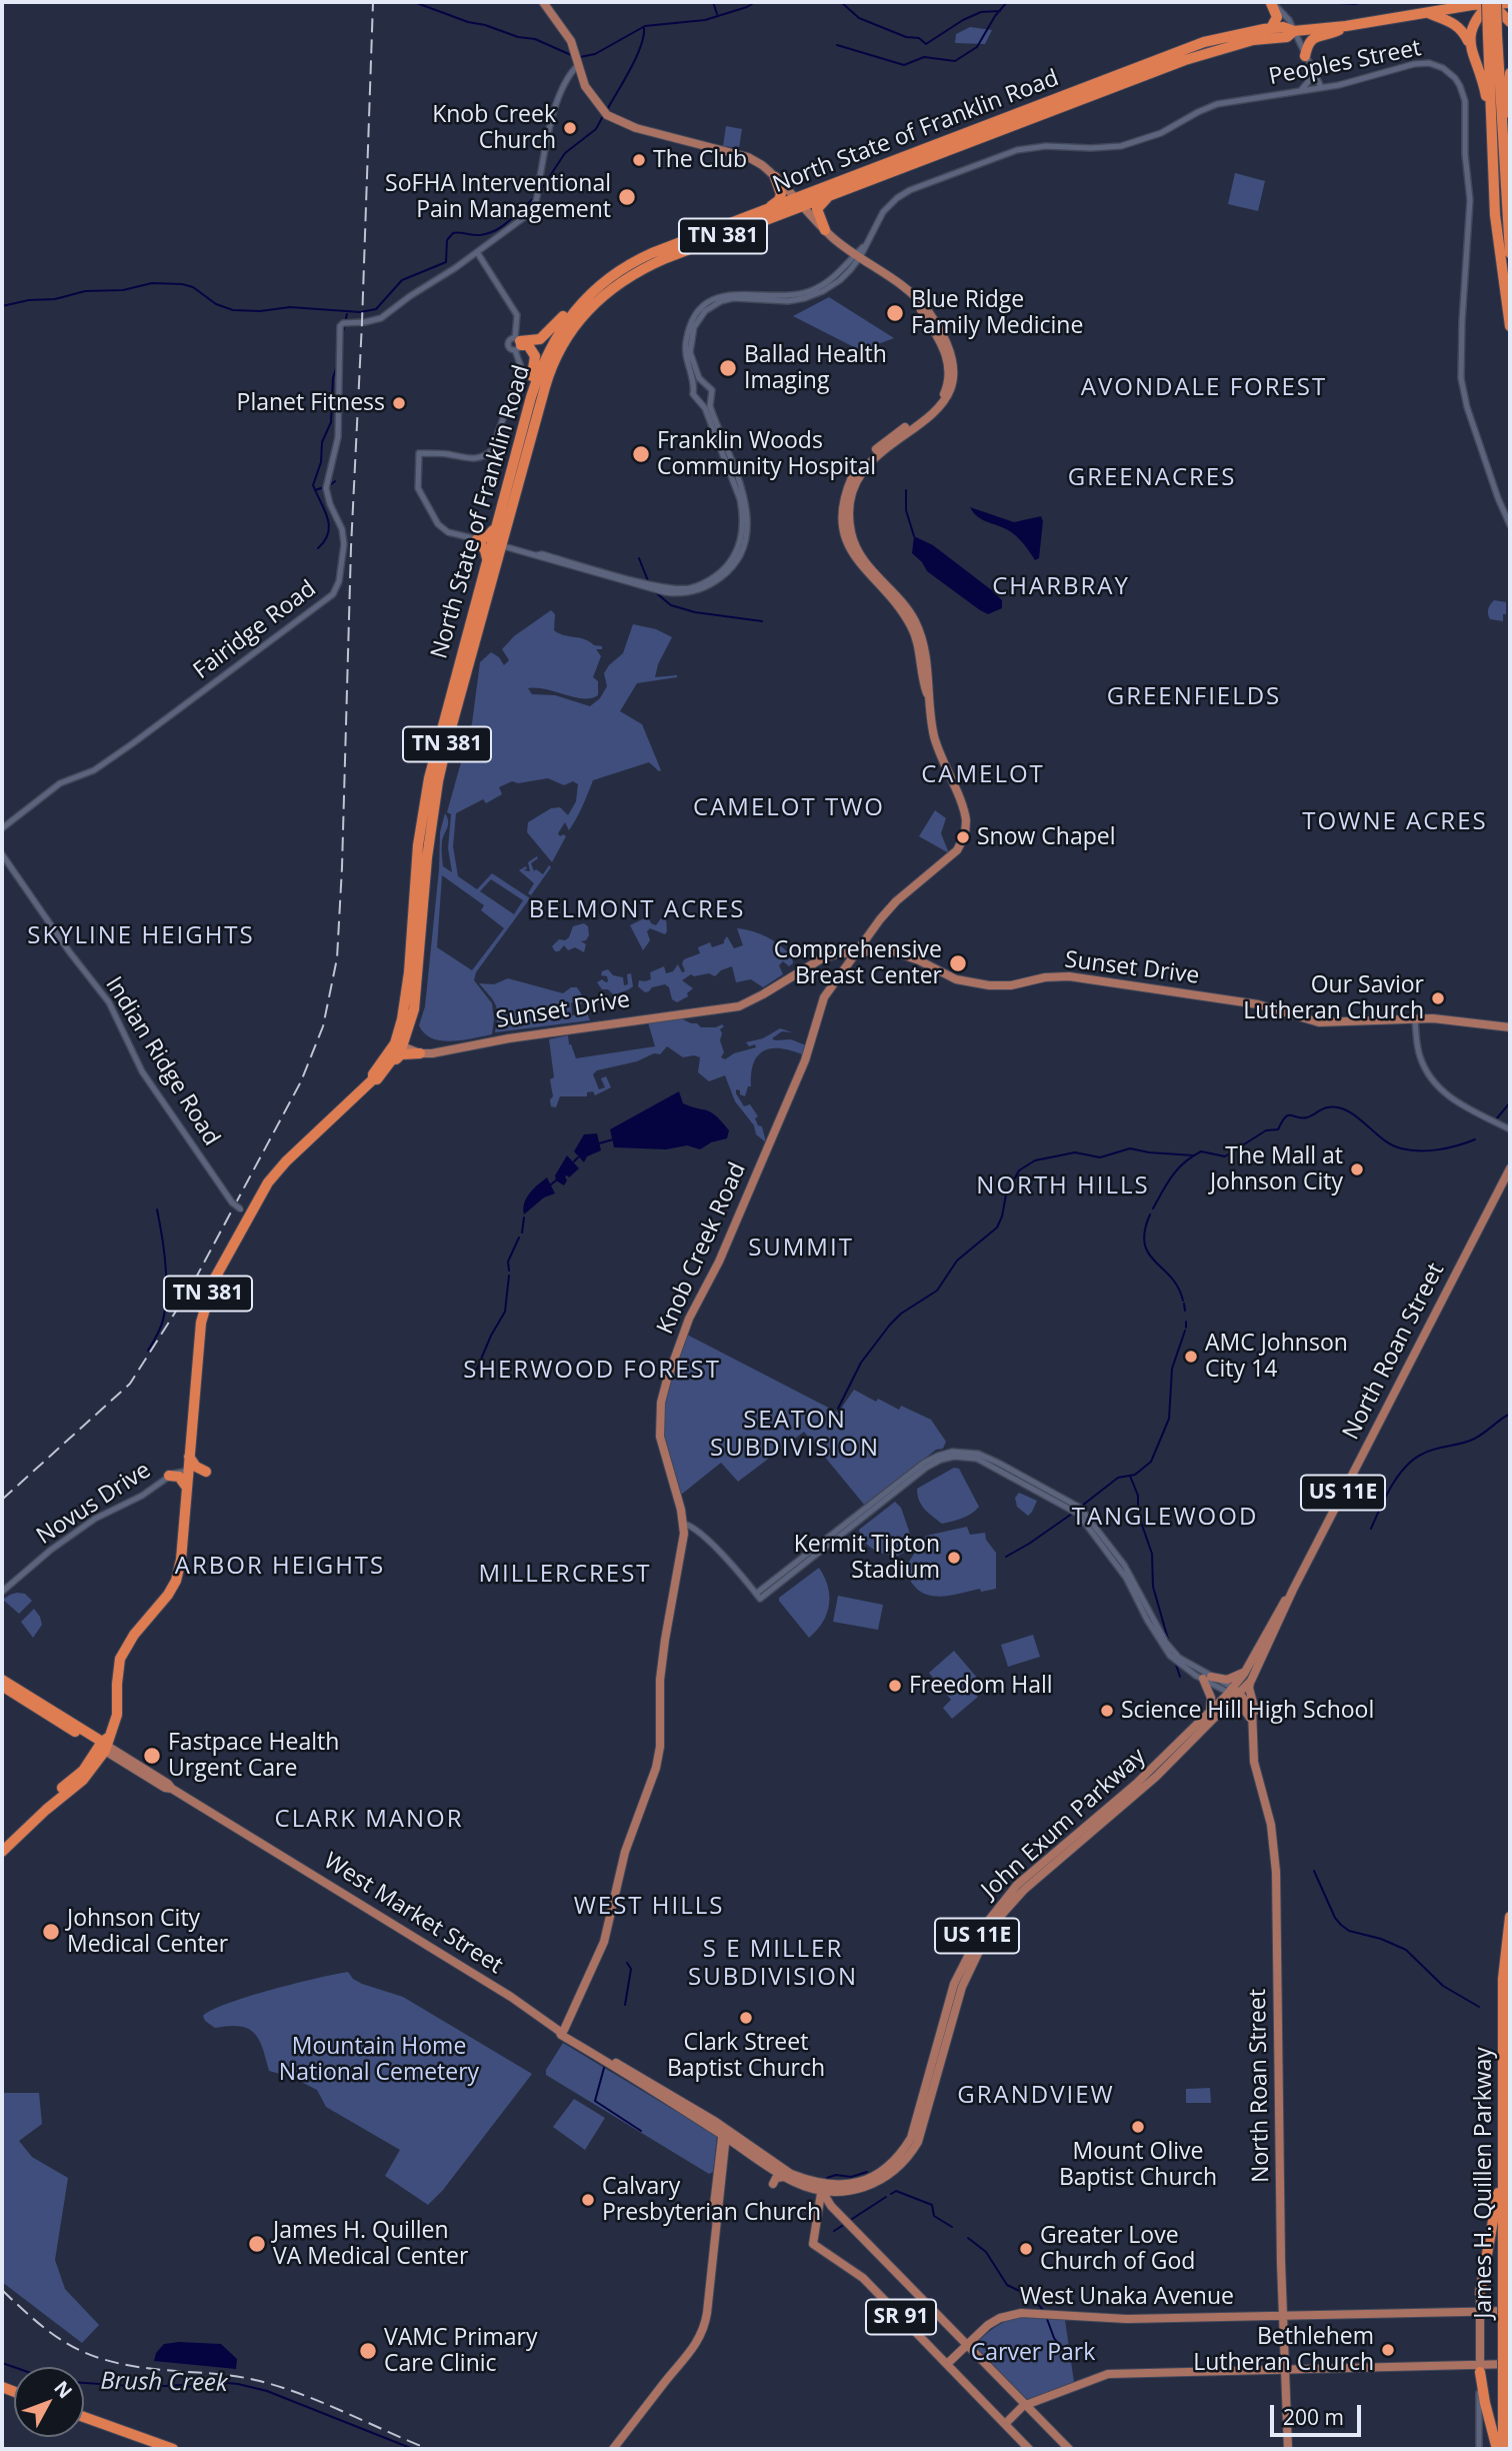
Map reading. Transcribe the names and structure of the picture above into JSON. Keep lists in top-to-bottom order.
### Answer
{
  "streets": {
    "highway": [
      "North State of Franklin Road",
      "TN 381",
      "US 11E",
      "West Market Street",
      "James H. Quillen Parkway"
    ],
    "main road": [
      "Sunset Drive",
      "Knob Creek Road",
      "North Roan Street",
      "John Exum Parkway",
      "West Unaka Avenue",
      "SR 91"
    ],
    "street": [
      "Peoples Street",
      "Fairidge Road",
      "Indian Ridge Road",
      "Novus Drive"
    ]
  },
  "crossings": [
    ["Peoples Street", "Knob Creek Road"],
    ["North State of Franklin Road", "Sunset Drive"],
    ["North State of Franklin Road", "Indian Ridge Road"],
    ["North State of Franklin Road", "Knob Creek Road"],
    ["North State of Franklin Road", "Novus Drive"],
    ["North State of Franklin Road", "West Market Street"],
    ["Fairidge Road", "Knob Creek Road"],
    ["Sunset Drive", "Knob Creek Road"],
    ["Knob Creek Road", "West Market Street"],
    ["North Roan Street", "John Exum Parkway"],
    ["North Roan Street", "West Unaka Avenue"],
    ["John Exum Parkway", "West Market Street"],
    ["John Exum Parkway", "SR 91"],
    ["West Unaka Avenue", "SR 91"]
  ],
  "districts": [
    "AVONDALE FOREST",
    "GREENACRES",
    "CHARBRAY",
    "GREENFIELDS",
    "CAMELOT",
    "CAMELOT TWO",
    "TOWNE ACRES",
    "BELMONT ACRES",
    "SKYLINE HEIGHTS",
    "NORTH HILLS",
    "SUMMIT",
    "SHERWOOD FOREST",
    "SEATON SUBDIVISION",
    "TANGLEWOOD",
    "ARBOR HEIGHTS",
    "MILLERCREST",
    "CLARK MANOR",
    "WEST HILLS",
    "S E MILLER SUBDIVISION",
    "GRANDVIEW"
  ],
  "water": ["Brush Creek"],
  "parks": ["Mountain Home National Cemetery", "Carver Park"],
  "places": [
    "Knob Creek Church",
    "The Club",
    "SoFHA Interventional Pain Management",
    "Blue Ridge Family Medicine",
    "Ballad Health Imaging",
    "Planet Fitness",
    "Franklin Woods Community Hospital",
    "Snow Chapel",
    "Comprehensive Breast Center",
    "Our Savior Lutheran Church",
    "The Mall at Johnson City",
    "AMC Johnson City 14",
    "Kermit Tipton Stadium",
    "Freedom Hall",
    "Science Hill High School",
    "Fastpace Health Urgent Care",
    "Johnson City Medical Center",
    "Clark Street Baptist Church",
    "Mount Olive Baptist Church",
    "Calvary Presbyterian Church",
    "James H. Quillen VA Medical Center",
    "Greater Love Church of God",
    "Bethlehem Lutheran Church",
    "VAMC Primary Care Clinic"
  ],
  "scale_bar": "200 m",
  "north": "top right"
}
